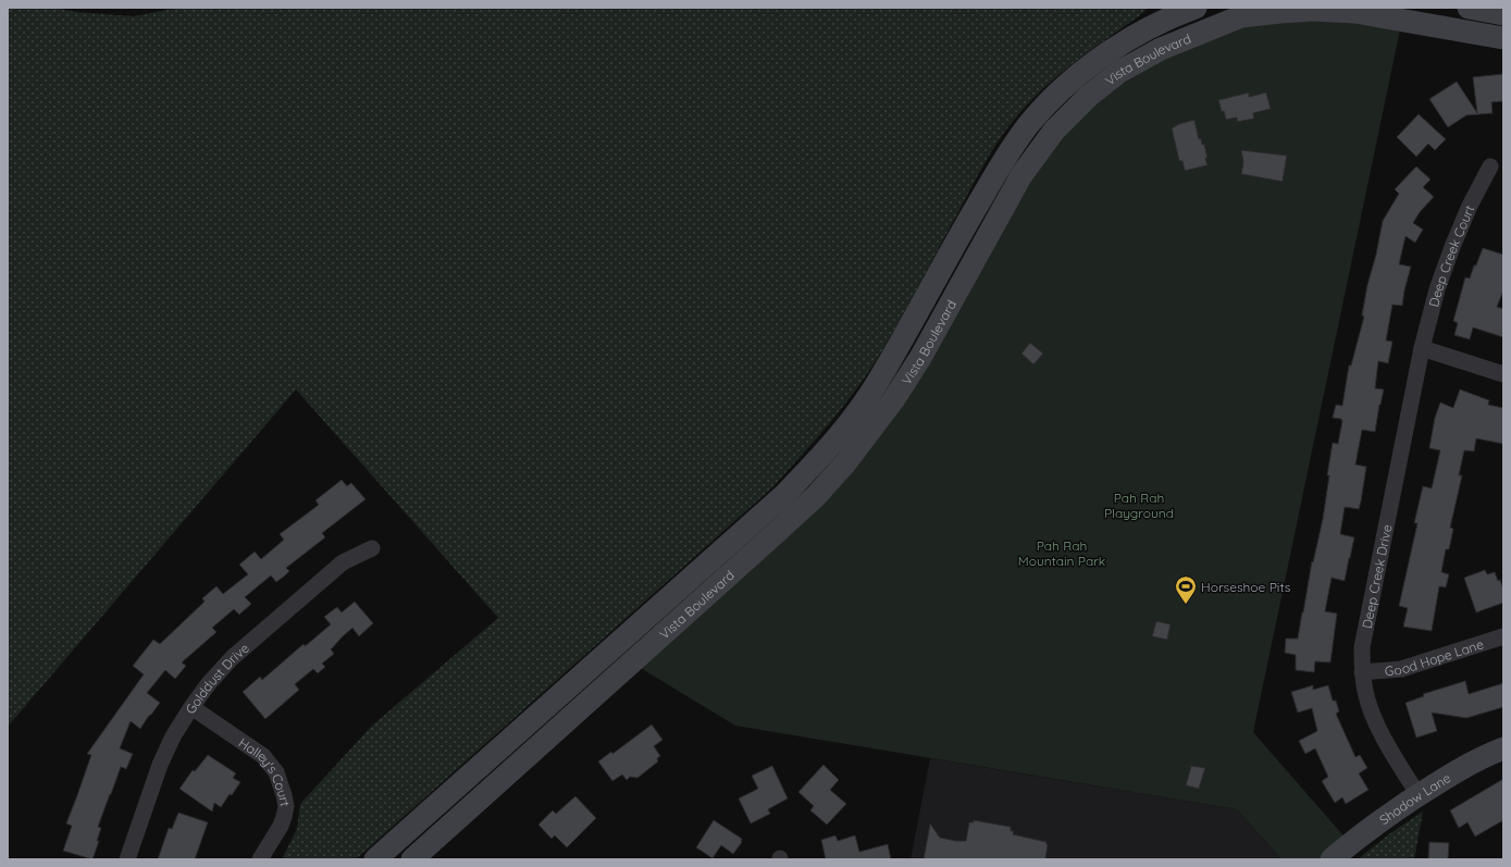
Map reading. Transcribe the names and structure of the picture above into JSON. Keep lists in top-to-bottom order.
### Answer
{
  "streets": {
    "main road": ["Vista Boulevard", "Shadow Lane"],
    "street": [
      "Deep Creek Court",
      "Deep Creek Drive",
      "Good Hope Lane",
      "Golddust Drive",
      "Halley's Court"
    ]
  },
  "crossings": [
    ["Deep Creek Court", "Deep Creek Drive"],
    ["Deep Creek Drive", "Good Hope Lane"],
    ["Deep Creek Drive", "Shadow Lane"],
    ["Golddust Drive", "Halley's Court"]
  ],
  "parks": ["Pah Rah Playground", "Pah Rah Mountain Park"],
  "places": {
    "sports": ["Horseshoe Pits"]
  }
}
